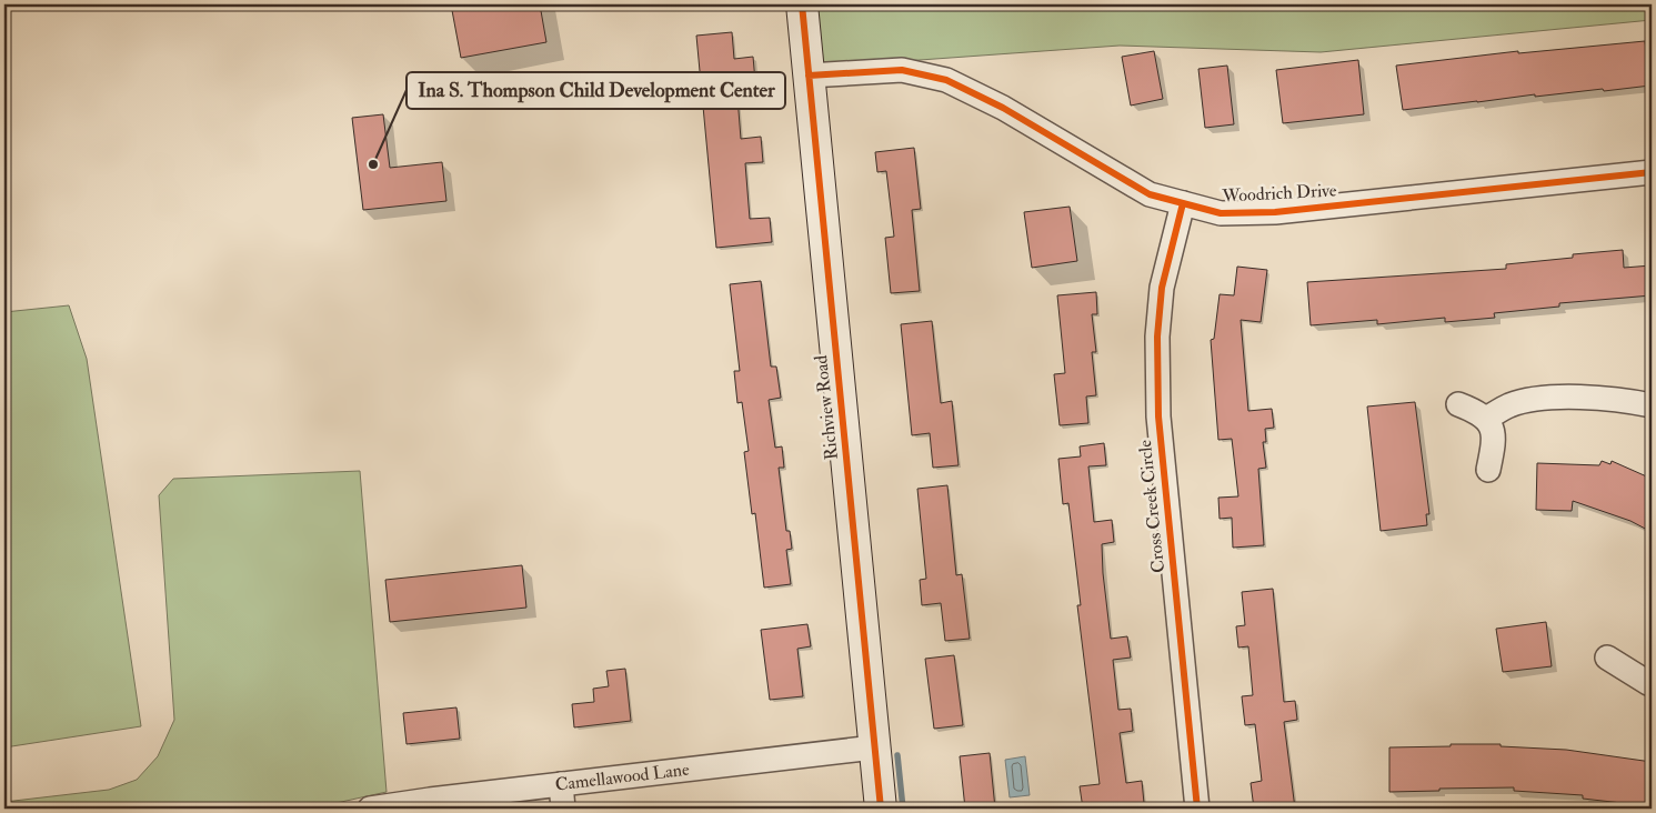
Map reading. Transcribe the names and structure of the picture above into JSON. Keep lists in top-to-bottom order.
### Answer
{
  "streets": {
    "street": [
      "Woodrich Drive",
      "Richview Road",
      "Cross Creek Circle",
      "Camellawood Lane"
    ]
  },
  "crossings": [
    ["Woodrich Drive", "Richview Road"],
    ["Woodrich Drive", "Cross Creek Circle"],
    ["Richview Road", "Camellawood Lane"]
  ],
  "places": ["Ina S. Thompson Child Development Center"]
}
